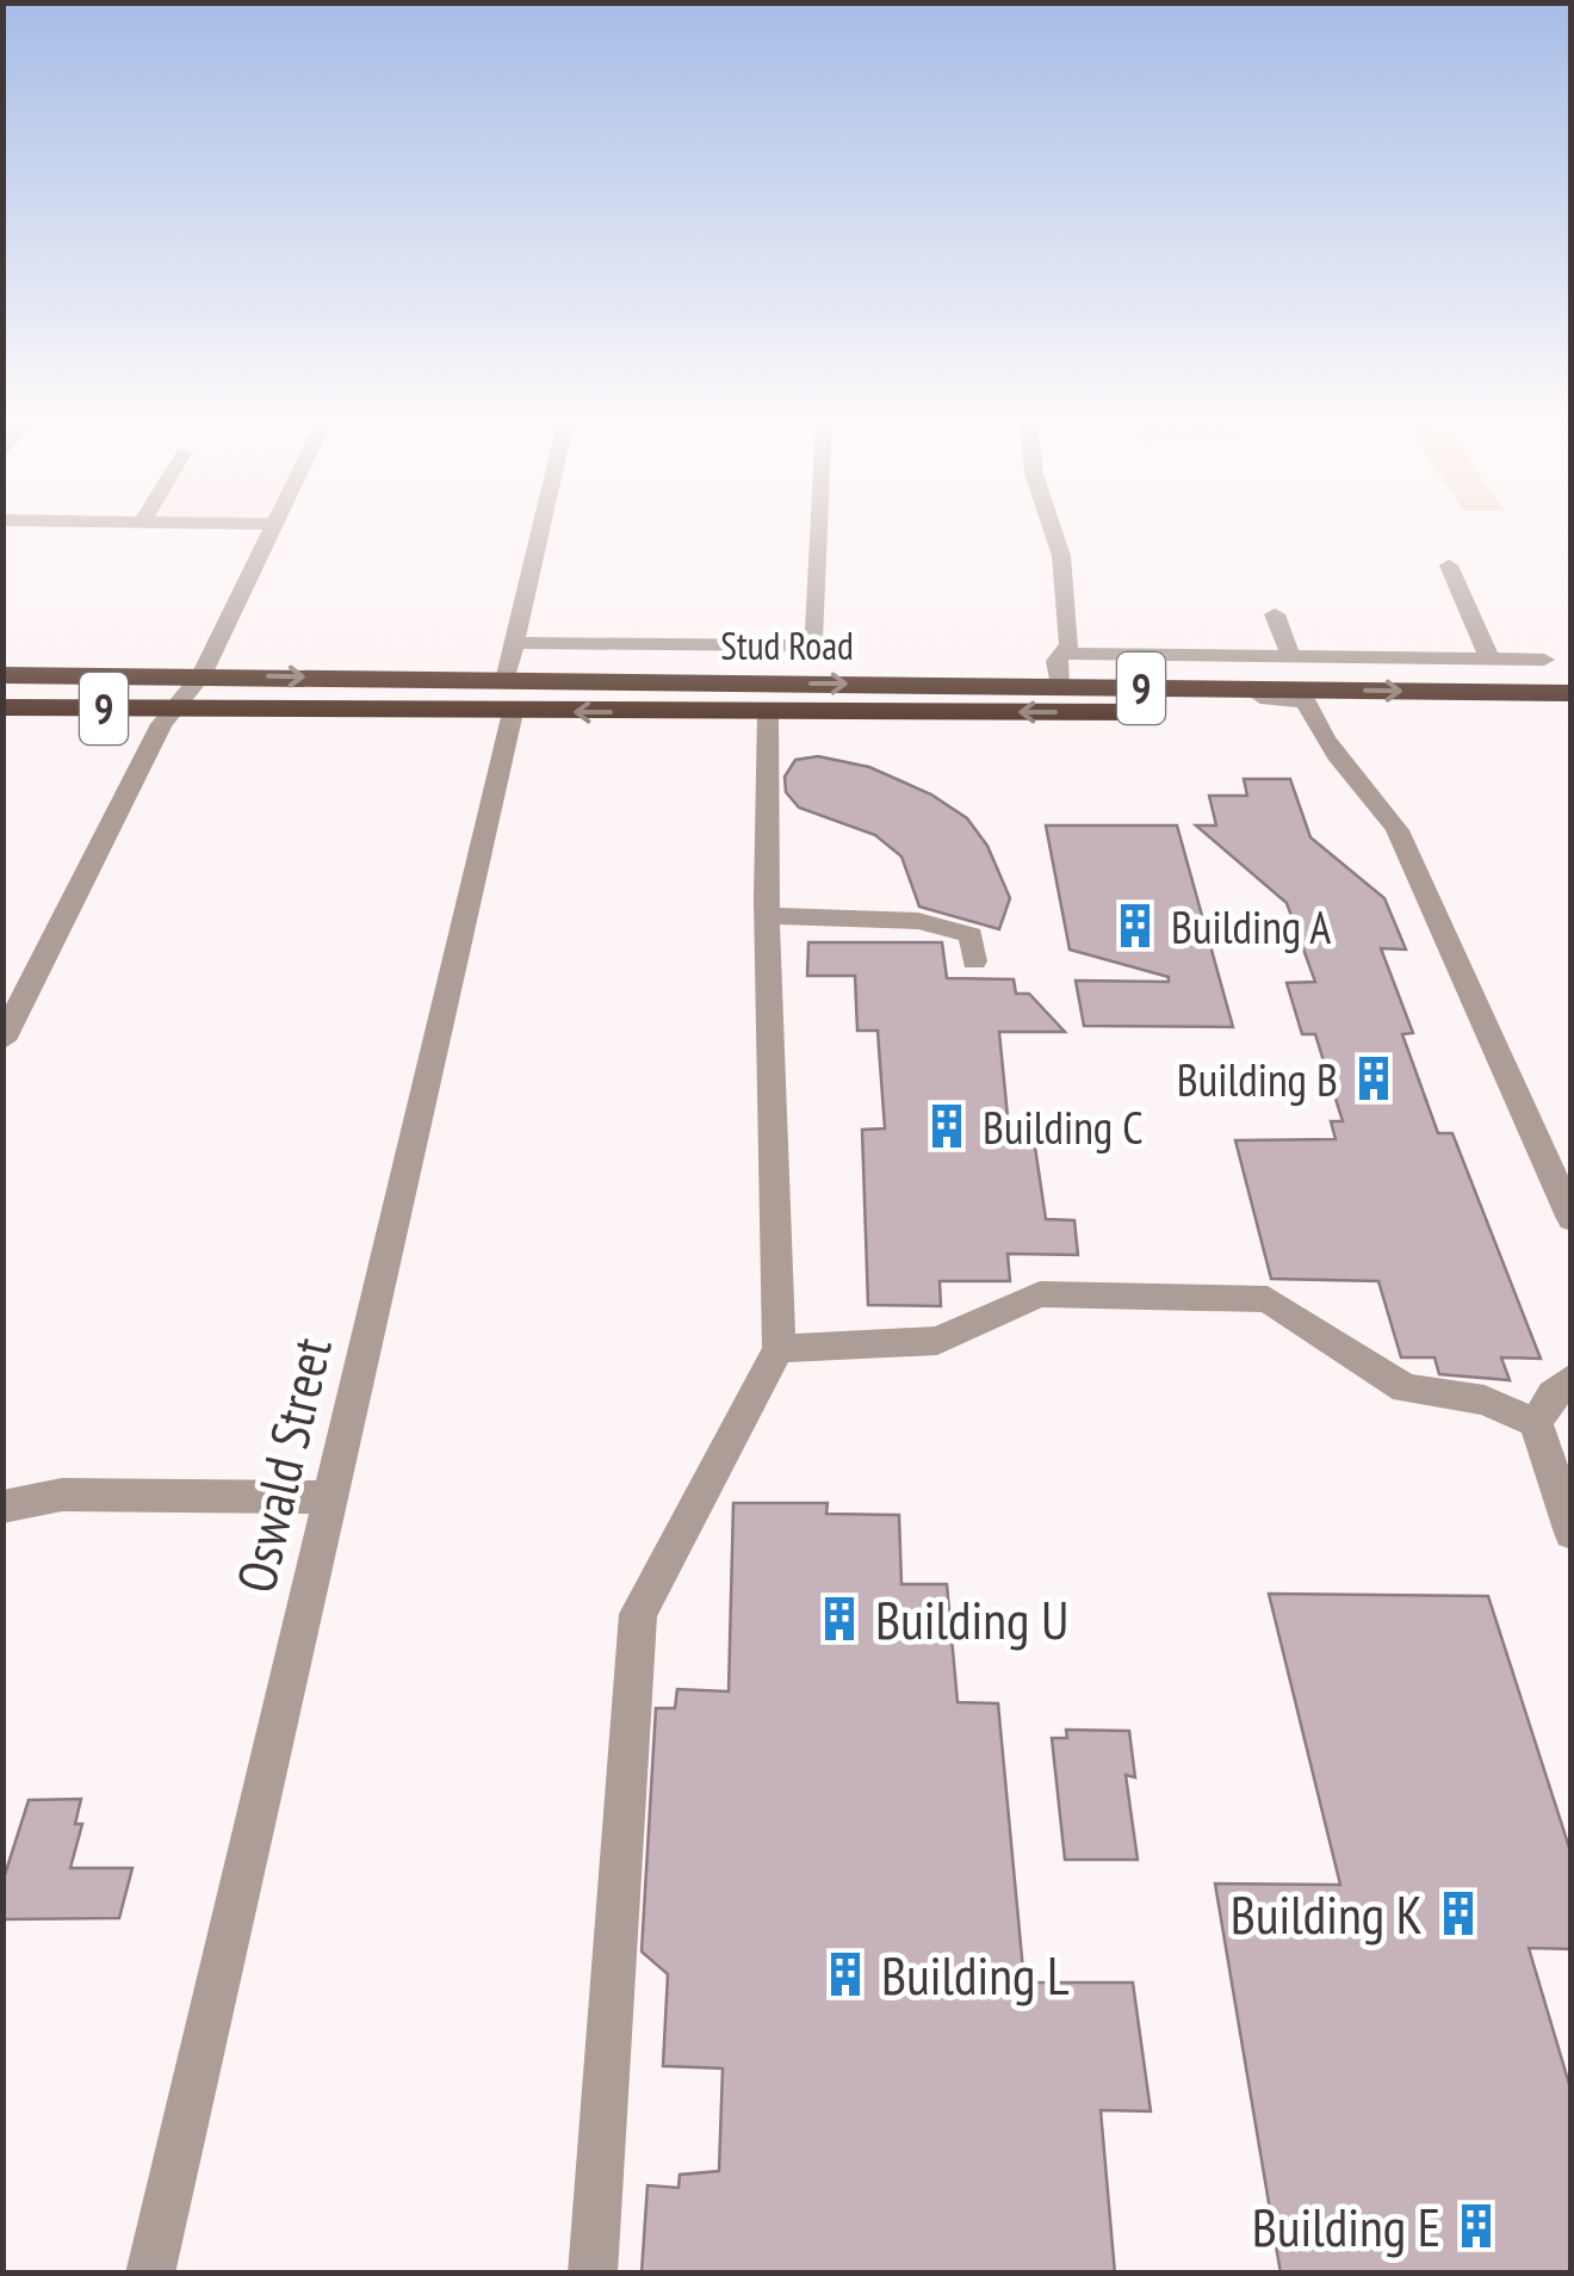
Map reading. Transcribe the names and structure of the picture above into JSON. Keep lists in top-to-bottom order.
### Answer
{
  "streets": {
    "highway": ["Stud Road", "9"],
    "street": ["Oswald Street"]
  },
  "crossings": [
    ["Stud Road", "Oswald Street"]
  ],
  "places": {
    "building": [
      "Building A",
      "Building B",
      "Building C",
      "Building U",
      "Building K",
      "Building L",
      "Building E"
    ]
  }
}
